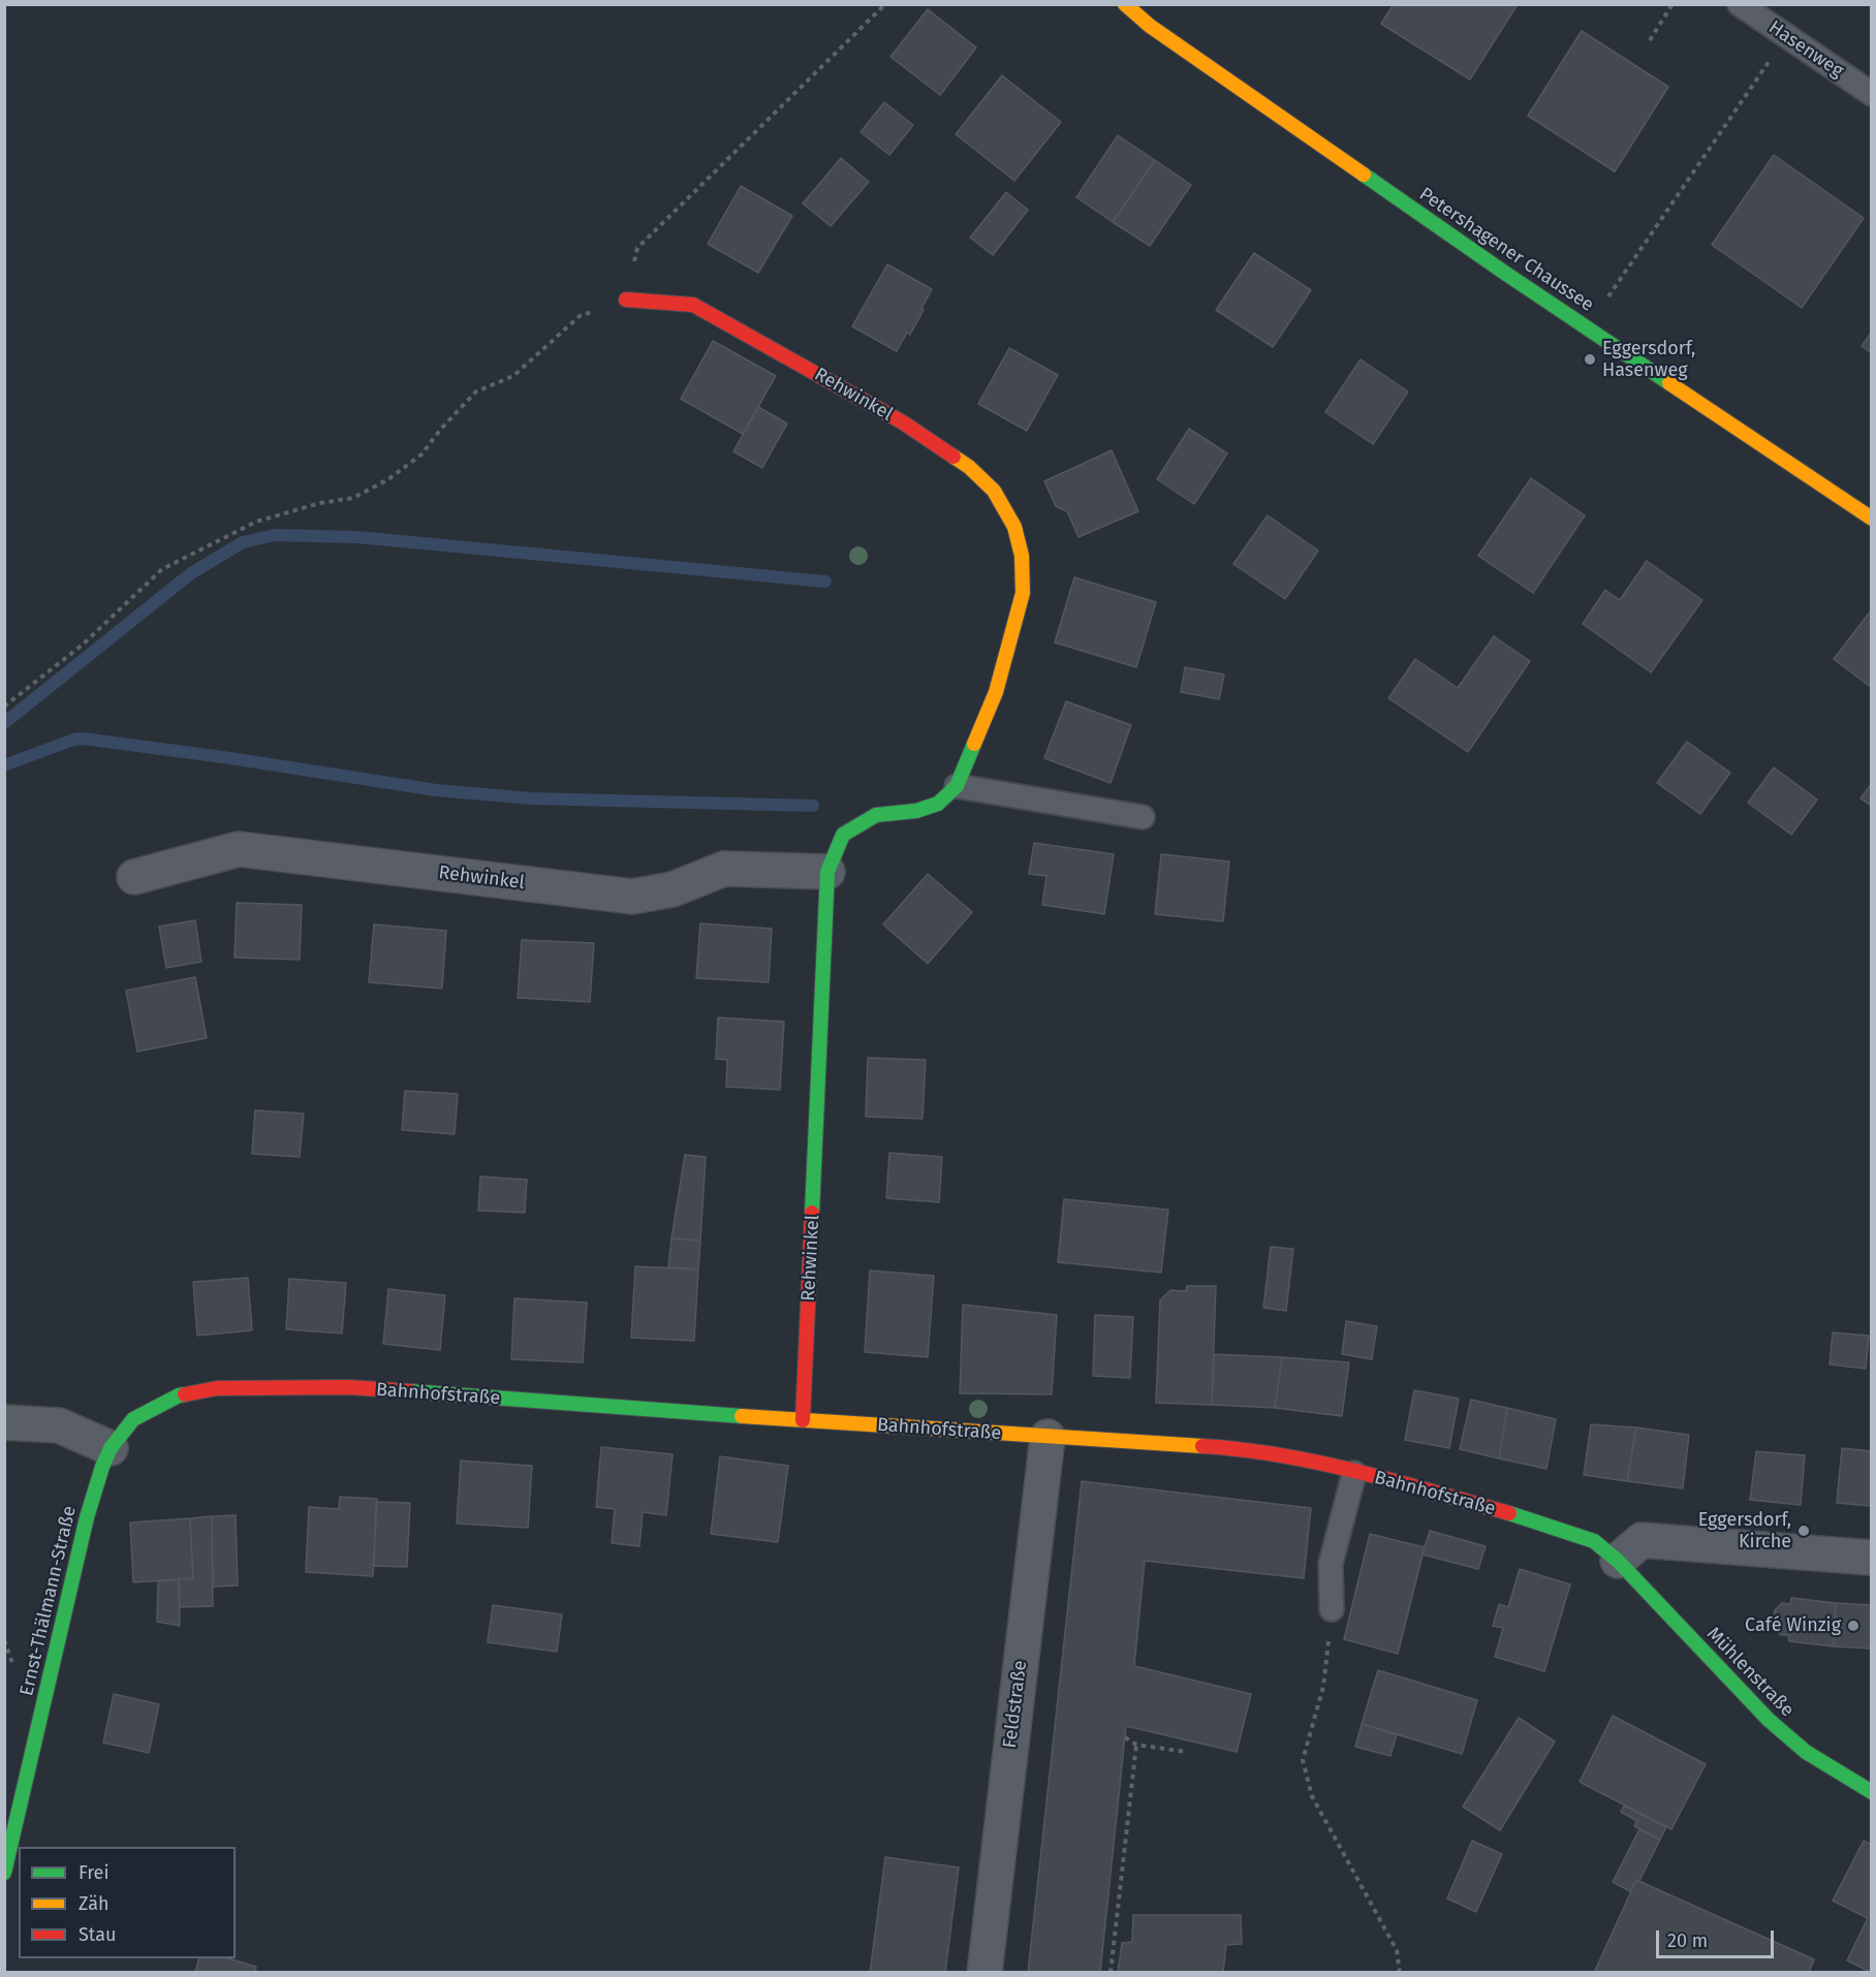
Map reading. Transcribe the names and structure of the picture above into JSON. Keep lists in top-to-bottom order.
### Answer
{
  "streets": {
    "street": [
      "Petershagener Chaussee",
      "Rehwinkel",
      "Bahnhofstraße",
      "Ernst-Thälmann-Straße",
      "Mühlenstraße",
      "Feldstraße"
    ],
    "lane": ["Hasenweg"]
  },
  "crossings": [
    ["Rehwinkel", "Bahnhofstraße"],
    ["Bahnhofstraße", "Ernst-Thälmann-Straße"],
    ["Bahnhofstraße", "Mühlenstraße"],
    ["Bahnhofstraße", "Feldstraße"]
  ],
  "places": ["Eggersdorf, Hasenweg", "Eggersdorf, Kirche", "Café Winzig"],
  "legend": ["Frei", "Zäh", "Stau"],
  "scale_bar": "20 m"
}
